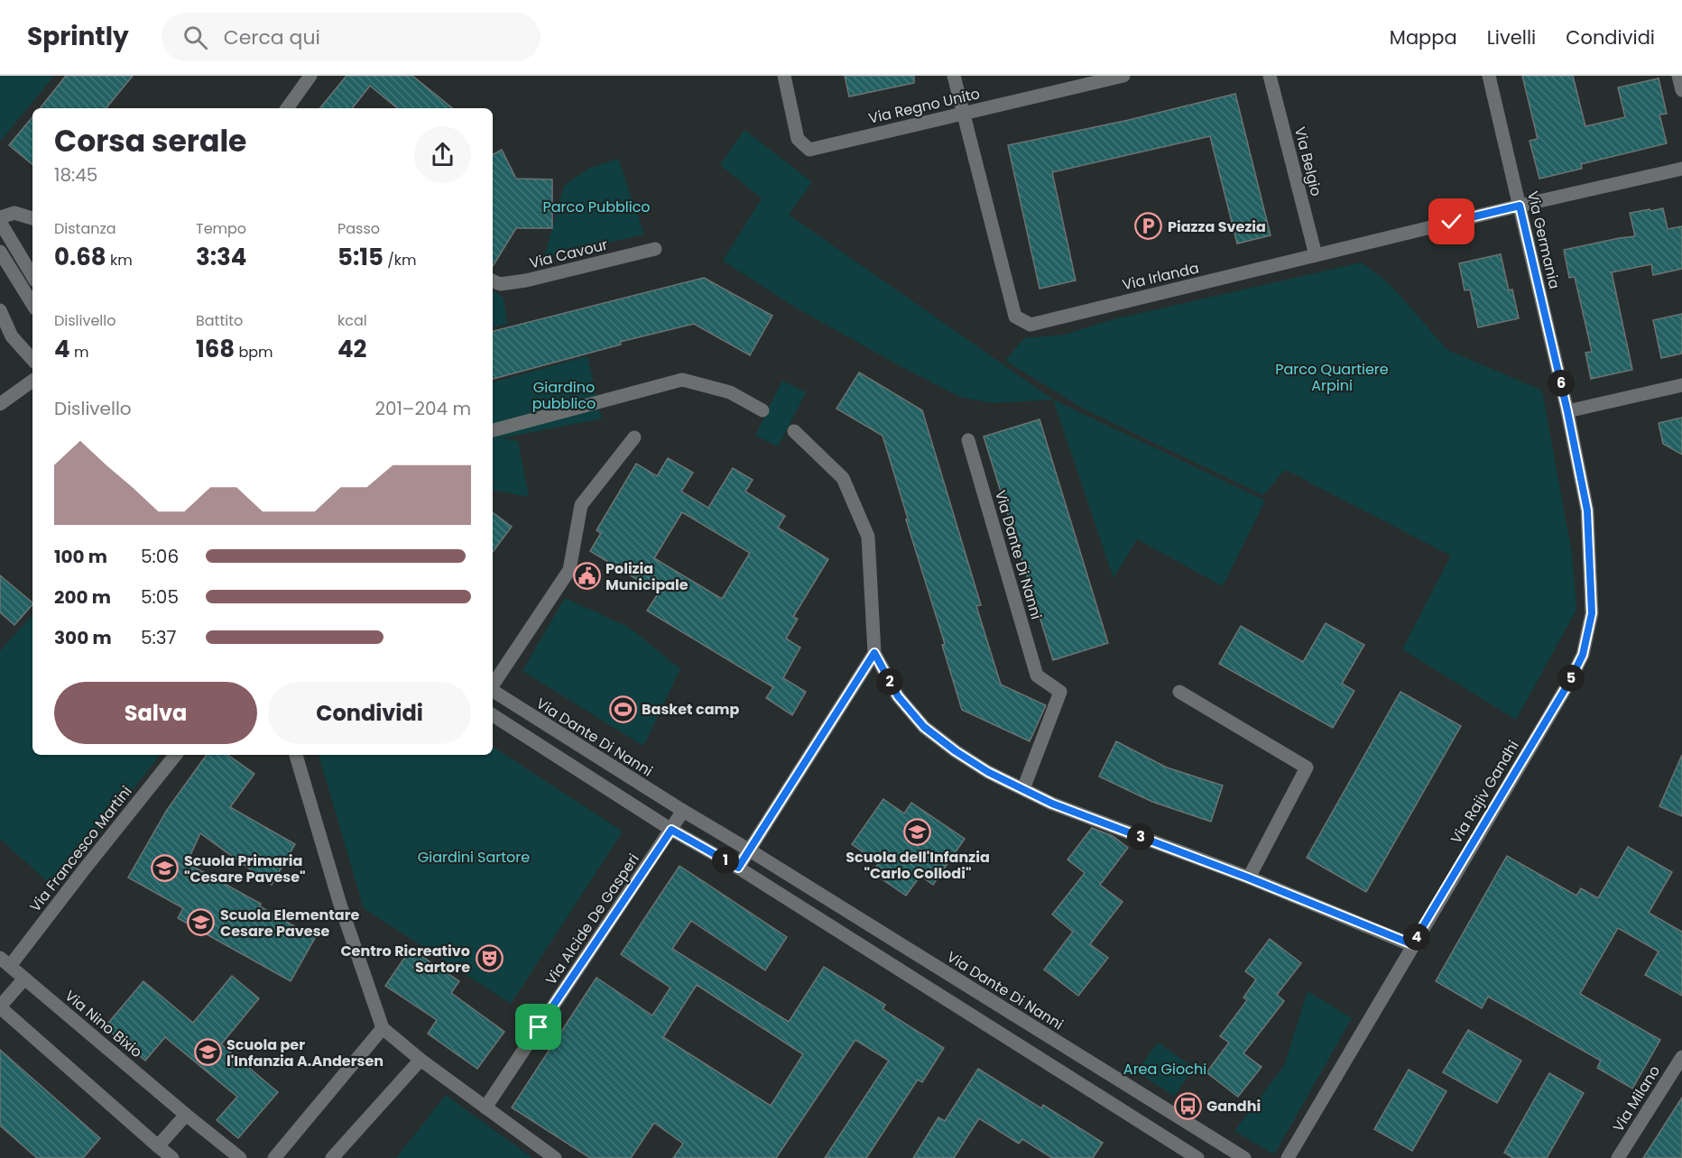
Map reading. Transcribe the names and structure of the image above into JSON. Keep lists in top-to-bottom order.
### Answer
{
  "streets": {
    "street": [
      "Via Regno Unito",
      "Via Belgio",
      "Via Germania",
      "Via Cavour",
      "Via Irlanda",
      "Via Dante Di Nanni",
      "Via Rajiv Gandhi",
      "Via Francesco Martini",
      "Via Alcide De Gasperi",
      "Via Nino Bixio",
      "Via Milano"
    ]
  },
  "crossings": [
    ["Via Regno Unito", "Via Irlanda"],
    ["Via Belgio", "Via Irlanda"],
    ["Via Germania", "Via Irlanda"],
    ["Via Germania", "Via Rajiv Gandhi"],
    ["Via Francesco Martini", "Via Nino Bixio"]
  ],
  "parks": [
    "Parco Pubblico",
    "Parco Quartiere Arpini",
    "Giardino pubblico",
    "Giardini Sartore",
    "Area Giochi"
  ],
  "places": {
    "parking": ["Piazza Svezia"],
    "public building": ["Polizia Municipale"],
    "sports": ["Basket camp"],
    "school or university": [
      "Scuola dell'Infanzia \"Carlo Collodi\"",
      "Scuola Primaria \"Cesare Pavese\"",
      "Scuola Elementare Cesare Pavese",
      "Scuola per l'Infanzia A.Andersen"
    ],
    "theatre": ["Centro Ricreativo Sartore"],
    "bus stop": ["Gandhi"]
  },
  "page": {
    "header": "Sprintly",
    "search": "Cerca qui",
    "nav": ["Mappa", "Livelli", "Condividi"],
    "heading": ["Corsa serale", "18:45"],
    "stats": [
      ["Distanza", "0.68 km"],
      ["Tempo", "3:34"],
      ["Passo", "5:15 /km"],
      ["Dislivello", "4 m"],
      ["Battito", "168 bpm"],
      ["kcal", "42"]
    ],
    "pins": [
      "6",
      "5",
      "2",
      "3",
      "1",
      "4"
    ],
    "chart": ["Dislivello", "201–204 m"],
    "list": [
      {
        "name": "100 m",
        "note": "5:06"
      },
      {
        "name": "200 m",
        "note": "5:05"
      },
      {
        "name": "300 m",
        "note": "5:37"
      }
    ],
    "buttons": ["Salva", "Condividi"]
  }
}
